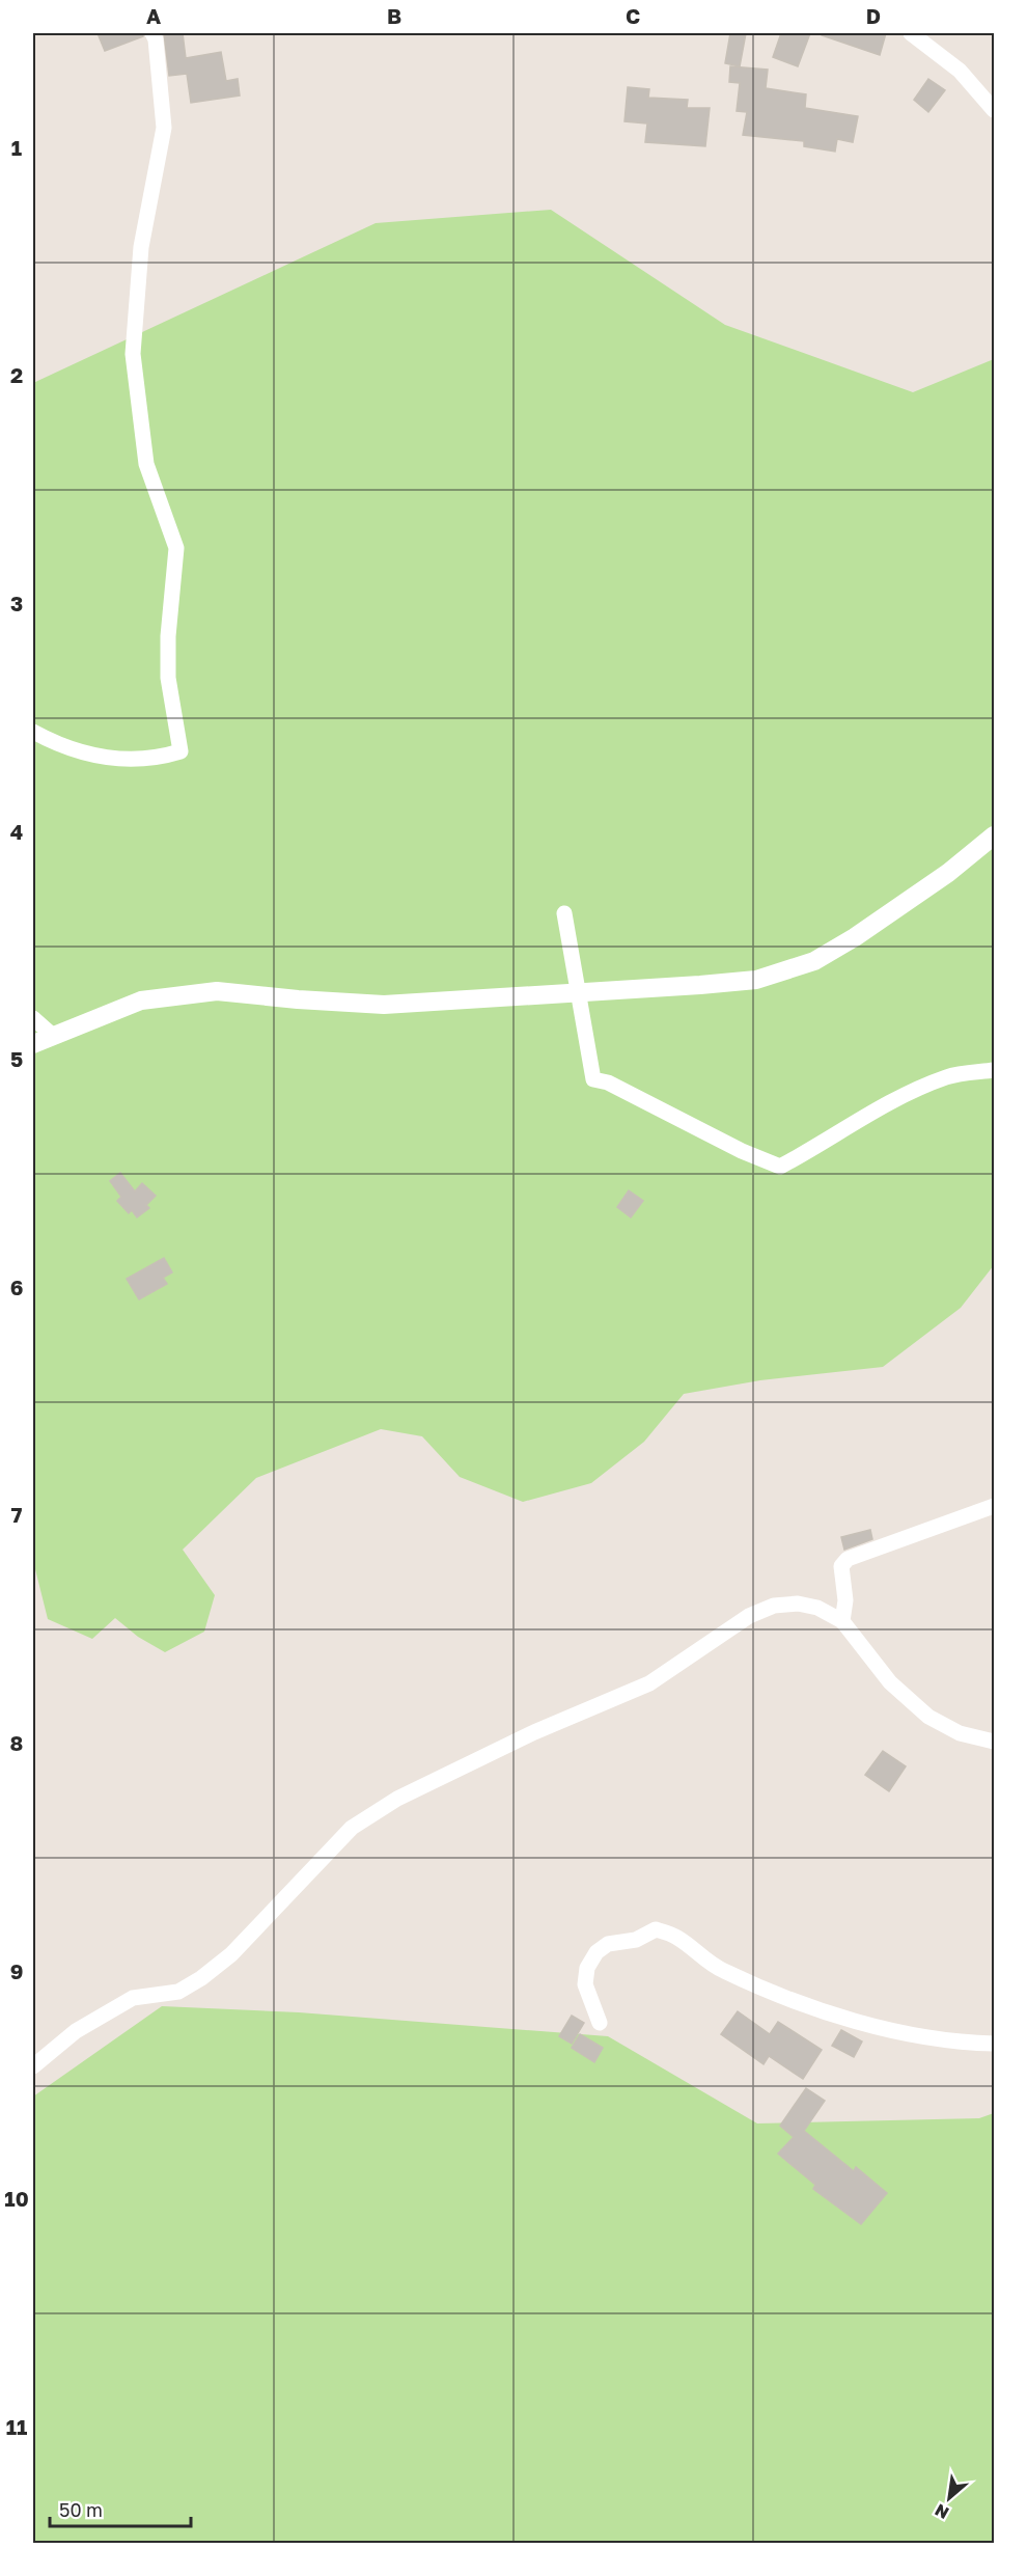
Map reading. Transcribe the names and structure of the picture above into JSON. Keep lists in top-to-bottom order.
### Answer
{
  "scale_bar": "50 m",
  "north": "bottom left",
  "grid": {
    "columns": [
      "A",
      "B",
      "C",
      "D"
    ],
    "rows": [
      "1",
      "2",
      "3",
      "4",
      "5",
      "6",
      "7",
      "8",
      "9",
      "10",
      "11"
    ]
  }
}
